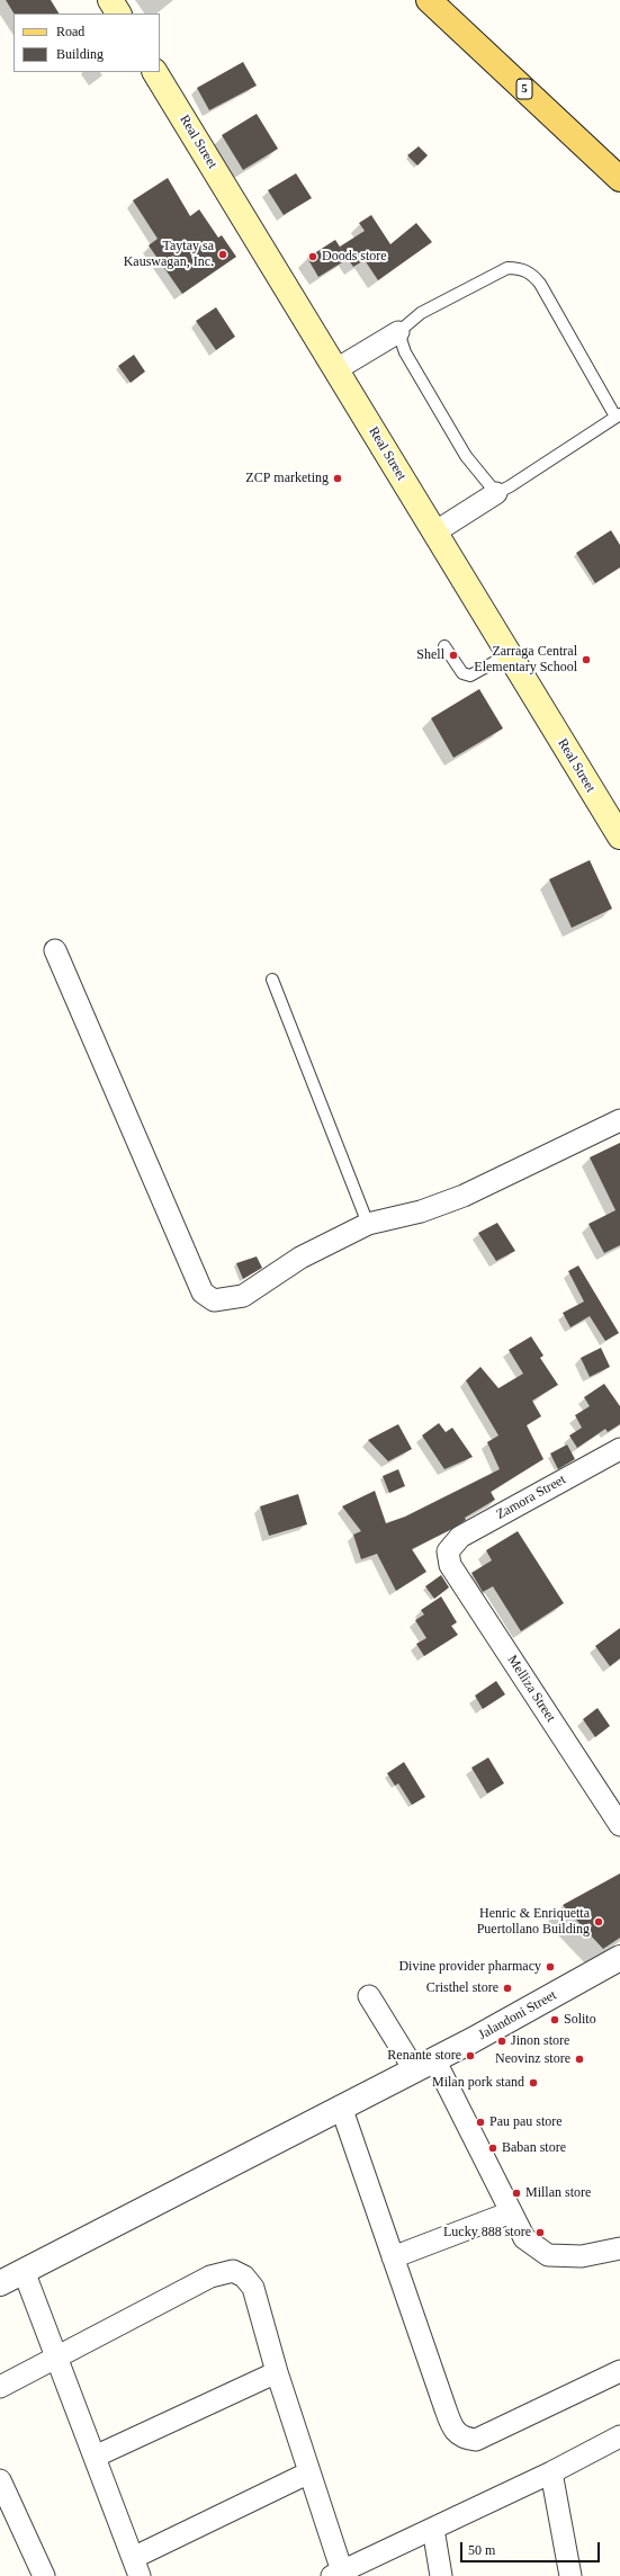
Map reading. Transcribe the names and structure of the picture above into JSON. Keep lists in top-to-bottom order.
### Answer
{
  "streets": {
    "main road": ["5", "Real Street"],
    "street": ["Zamora Street", "Melliza Street", "Jalandoni Street"]
  },
  "crossings": [
    ["Zamora Street", "Melliza Street"]
  ],
  "places": [
    "Taytay sa Kauswagan, Inc.",
    "Doods store",
    "ZCP marketing",
    "Shell",
    "Zarraga Central Elementary School",
    "Henric & Enriquetta Puertollano Building",
    "Divine provider pharmacy",
    "Cristhel store",
    "Solito",
    "Jinon store",
    "Renante store",
    "Neovinz store",
    "Milan pork stand",
    "Pau pau store",
    "Baban store",
    "Millan store",
    "Lucky 888 store"
  ],
  "legend": ["Road", "Building"],
  "scale_bar": "50 m"
}
